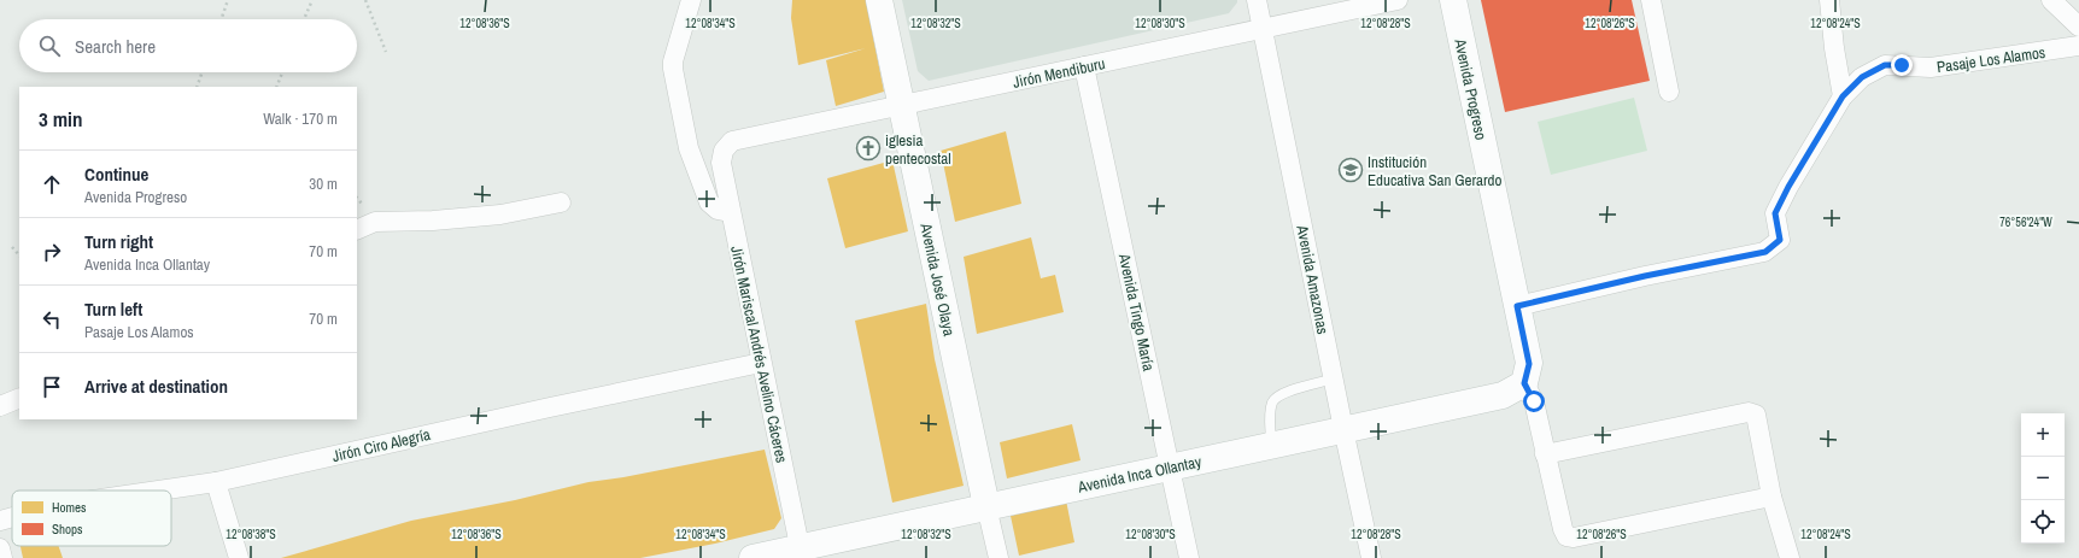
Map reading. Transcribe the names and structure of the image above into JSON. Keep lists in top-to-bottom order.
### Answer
{
  "streets": {
    "street": [
      "Pasaje Los Alamos",
      "Jirón Mendiburu",
      "Avenida Progreso",
      "Avenida José Olaya",
      "Avenida Amazonas",
      "Avenida Tingo María",
      "Jirón Mariscal Andrés Avelino Cáceres",
      "Jirón Ciro Alegría",
      "Avenida Inca Ollantay"
    ]
  },
  "crossings": [
    ["Pasaje Los Alamos", "Avenida Progreso"],
    ["Jirón Mendiburu", "Avenida José Olaya"],
    ["Jirón Mendiburu", "Avenida Amazonas"],
    ["Jirón Mendiburu", "Avenida Tingo María"],
    ["Jirón Mendiburu", "Jirón Mariscal Andrés Avelino Cáceres"],
    ["Avenida Progreso", "Avenida Inca Ollantay"],
    ["Avenida José Olaya", "Avenida Inca Ollantay"],
    ["Avenida Amazonas", "Avenida Inca Ollantay"],
    ["Avenida Tingo María", "Avenida Inca Ollantay"],
    ["Jirón Mariscal Andrés Avelino Cáceres", "Jirón Ciro Alegría"],
    ["Jirón Mariscal Andrés Avelino Cáceres", "Avenida Inca Ollantay"]
  ],
  "places": {
    "church": ["iglesia pentecostal"],
    "school or university": ["Institución Educativa San Gerardo"]
  },
  "legend": ["Homes", "Shops"],
  "page": {
    "search": "Search here",
    "heading": ["3 min", "Walk · 170 m"],
    "list": [
      ["Continue", "Avenida Progreso", "30 m"],
      ["Turn right", "Avenida Inca Ollantay", "70 m"],
      ["Turn left", "Pasaje Los Alamos", "70 m"],
      "Arrive at destination"
    ],
    "map_buttons": ["+", "−"]
  },
  "coordinates": [
    "12°08'36\"S",
    "12°08'34\"S",
    "12°08'32\"S",
    "12°08'30\"S",
    "12°08'28\"S",
    "12°08'26\"S",
    "12°08'24\"S",
    "76°56'24\"W",
    "12°08'38\"S"
  ]
}
